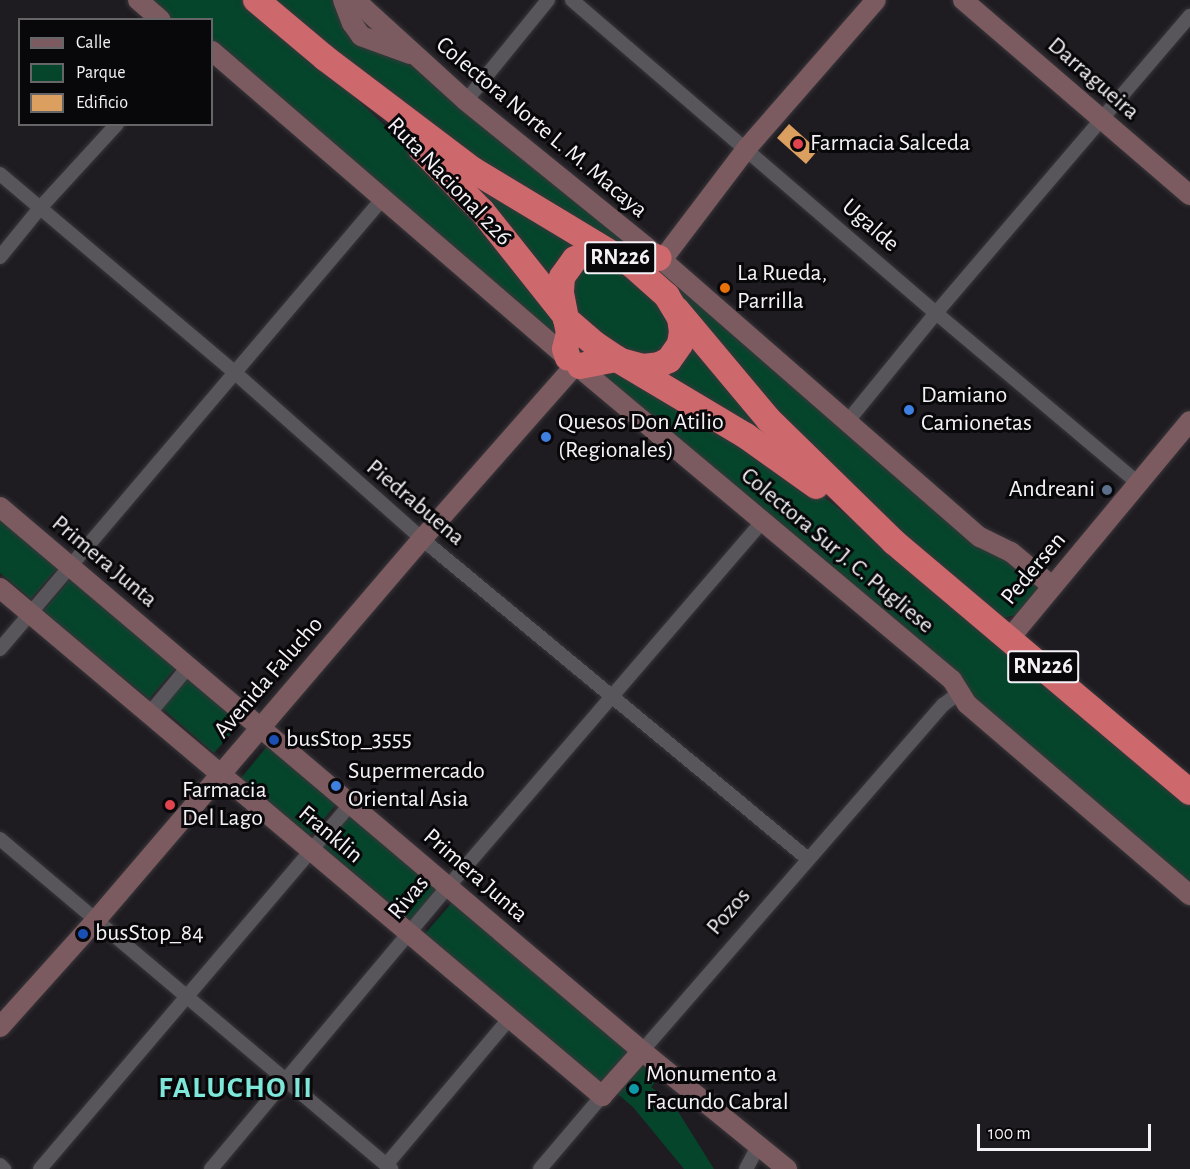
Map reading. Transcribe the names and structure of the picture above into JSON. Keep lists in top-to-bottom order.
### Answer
{
  "streets": {
    "highway": ["Ruta Nacional 226", "RN226"],
    "main road": [
      "Darragueira",
      "Colectora Norte L. M. Macaya",
      "Colectora Sur J. C. Pugliese",
      "Primera Junta",
      "Pedersen",
      "Avenida Falucho",
      "Franklin",
      "Pozos"
    ],
    "street": ["Ugalde", "Piedrabuena", "Rivas"]
  },
  "crossings": [
    ["Colectora Norte L. M. Macaya", "Pedersen"],
    ["Ruta Nacional 226", "RN226"],
    ["Ruta Nacional 226", "Pedersen"],
    ["Ugalde", "Pedersen"],
    ["Piedrabuena", "Avenida Falucho"],
    ["Piedrabuena", "Rivas"],
    ["Piedrabuena", "Pozos"],
    ["Colectora Sur J. C. Pugliese", "Avenida Falucho"],
    ["Colectora Sur J. C. Pugliese", "Rivas"],
    ["Colectora Sur J. C. Pugliese", "Pozos"],
    ["Primera Junta", "Avenida Falucho"],
    ["Primera Junta", "Rivas"],
    ["Primera Junta", "Pozos"],
    ["Avenida Falucho", "Franklin"],
    ["Franklin", "Rivas"],
    ["Franklin", "Pozos"]
  ],
  "districts": ["FALUCHO II"],
  "places": [
    "Farmacia Salceda",
    "La Rueda, Parrilla",
    "Damiano Camionetas",
    "Quesos Don Atilio (Regionales)",
    "Andreani",
    "busStop_3555",
    "Supermercado Oriental Asia",
    "Farmacia Del Lago",
    "busStop_84",
    "Monumento a Facundo Cabral"
  ],
  "legend": ["Calle", "Parque", "Edificio"],
  "scale_bar": "100 m"
}
